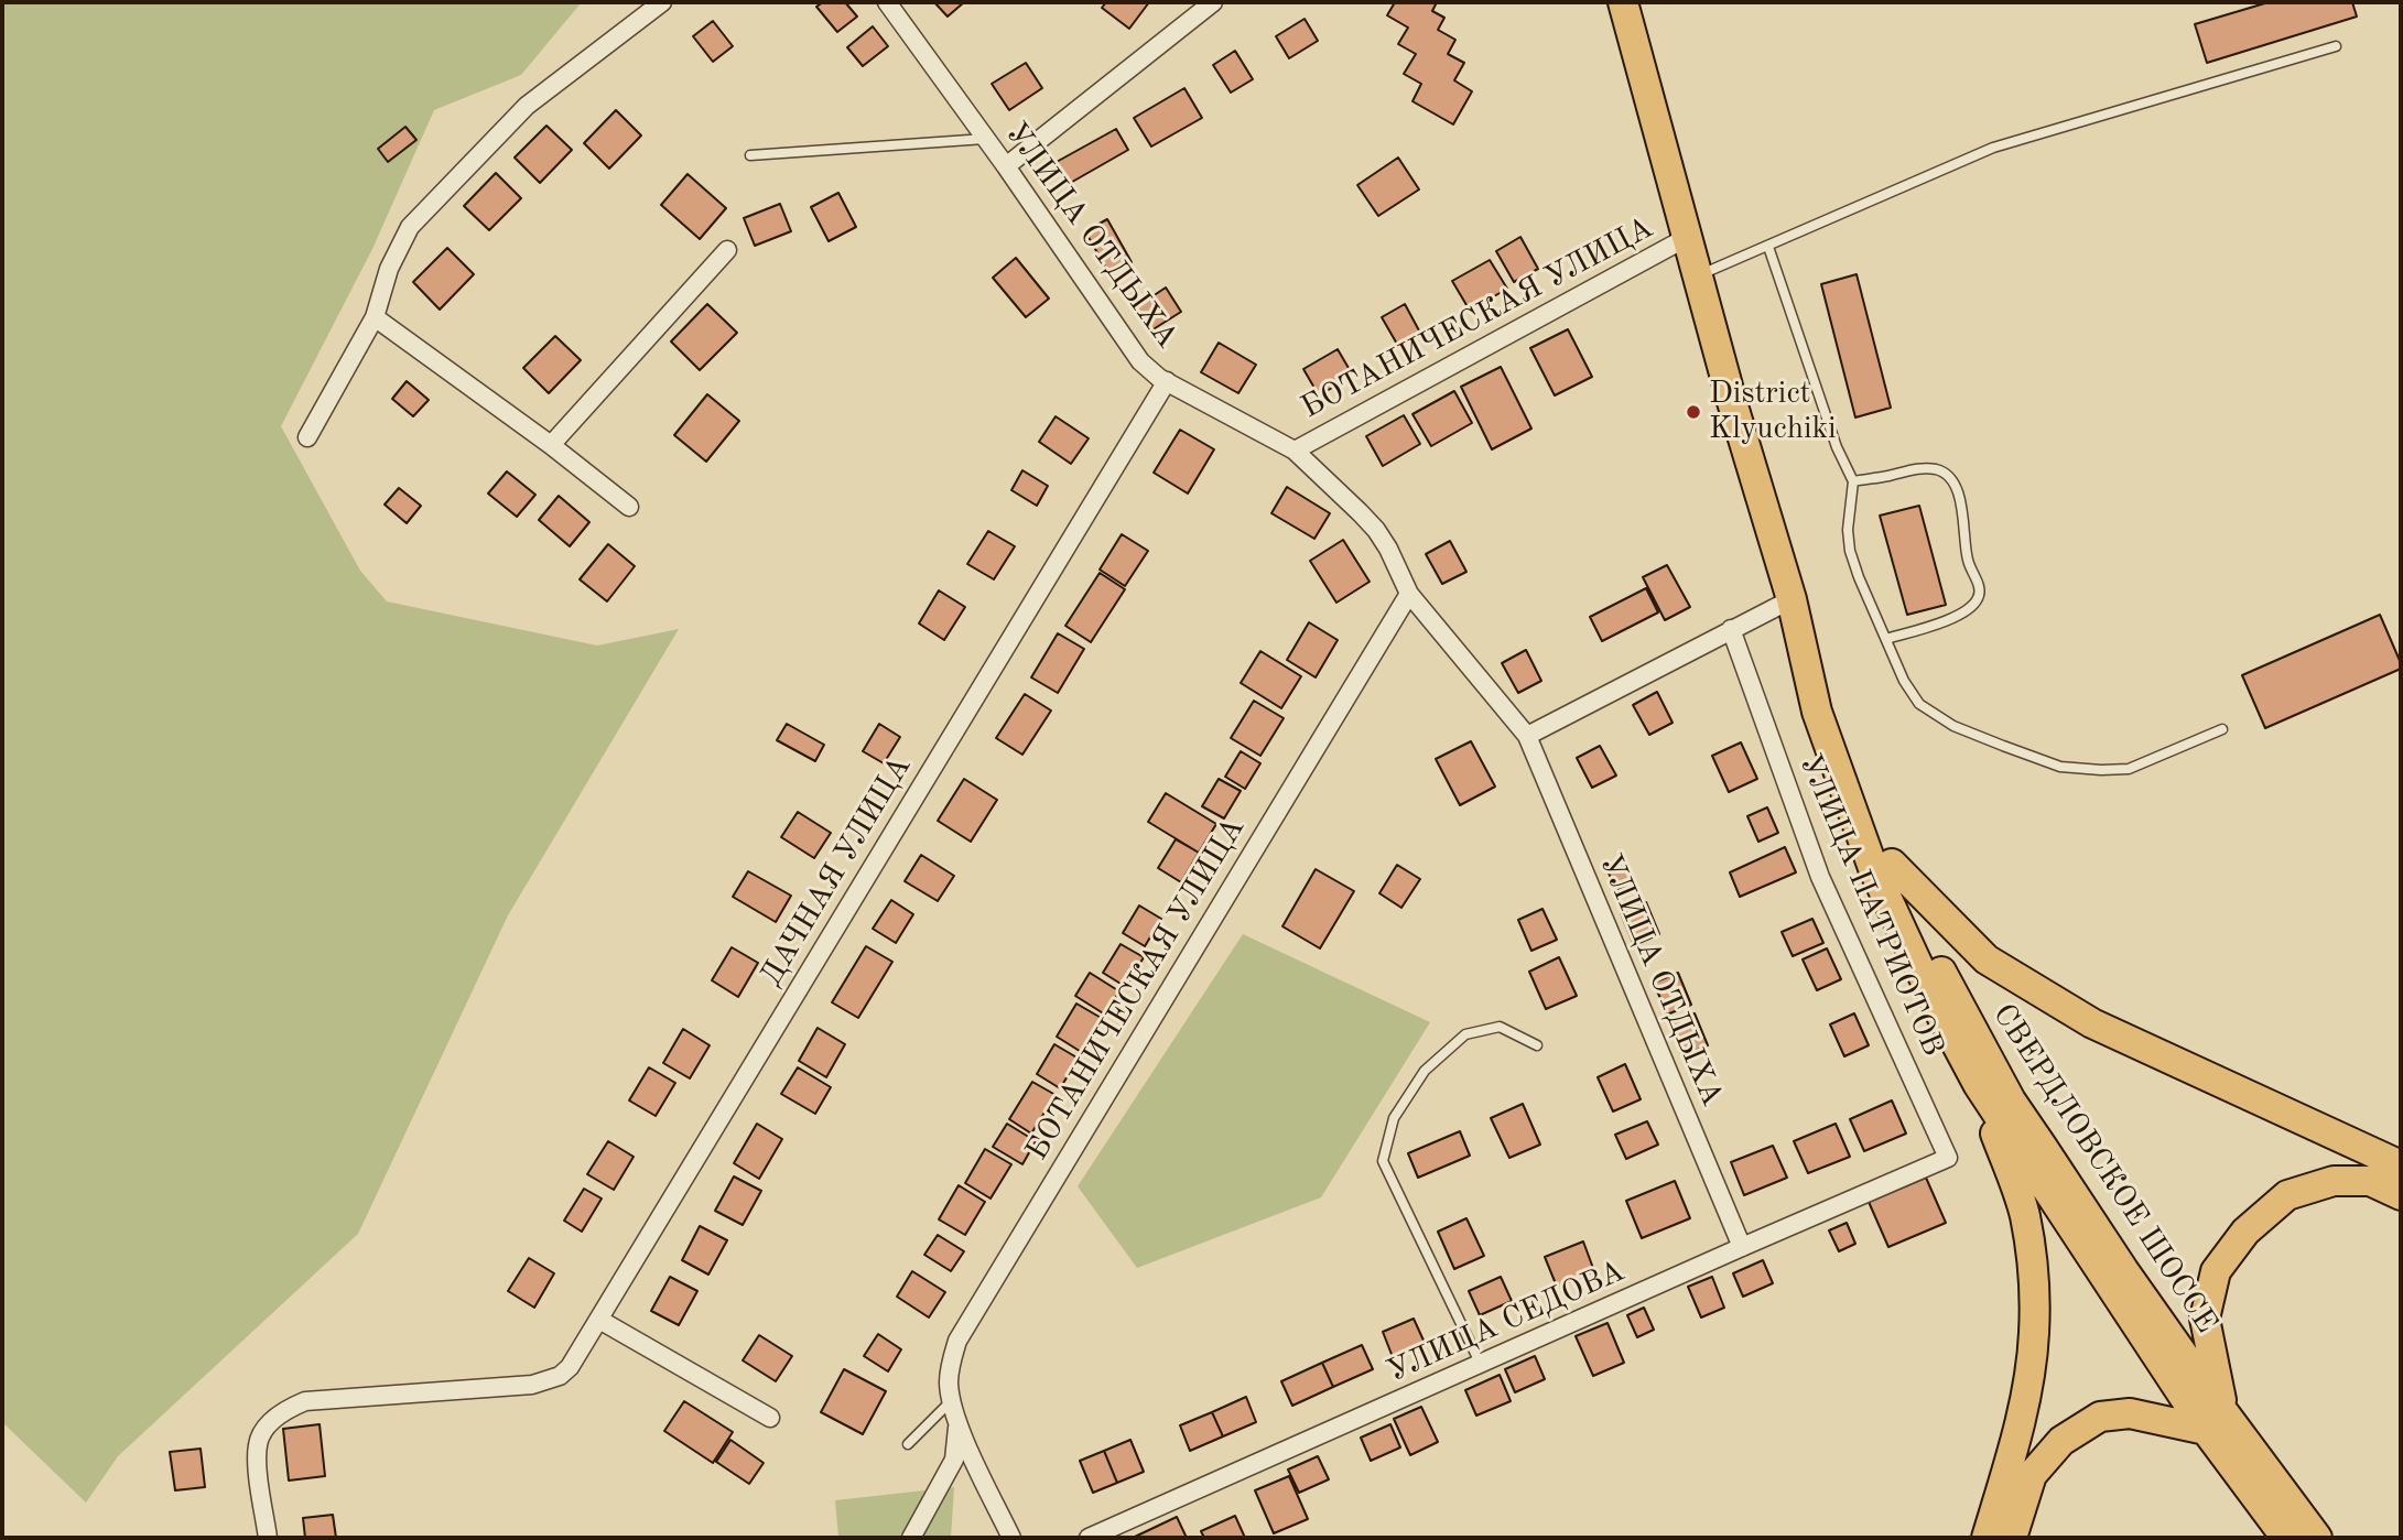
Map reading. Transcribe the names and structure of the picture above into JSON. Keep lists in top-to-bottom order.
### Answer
{
  "streets": {
    "main road": ["СВЕРДЛОВСКОЕ ШОССЕ"],
    "street": [
      "УЛИЦА ОТДЫХА",
      "БОТАНИЧЕСКАЯ УЛИЦА",
      "ДАЧНАЯ УЛИЦА",
      "УЛИЦА ПАТРИОТОВ",
      "УЛИЦА СЕДОВА"
    ]
  },
  "crossings": [
    ["УЛИЦА ОТДЫХА", "БОТАНИЧЕСКАЯ УЛИЦА"],
    ["УЛИЦА ОТДЫХА", "ДАЧНАЯ УЛИЦА"],
    ["УЛИЦА ОТДЫХА", "УЛИЦА СЕДОВА"],
    ["БОТАНИЧЕСКАЯ УЛИЦА", "СВЕРДЛОВСКОЕ ШОССЕ"],
    ["УЛИЦА ПАТРИОТОВ", "УЛИЦА СЕДОВА"]
  ],
  "places": ["District Klyuchiki"]
}
